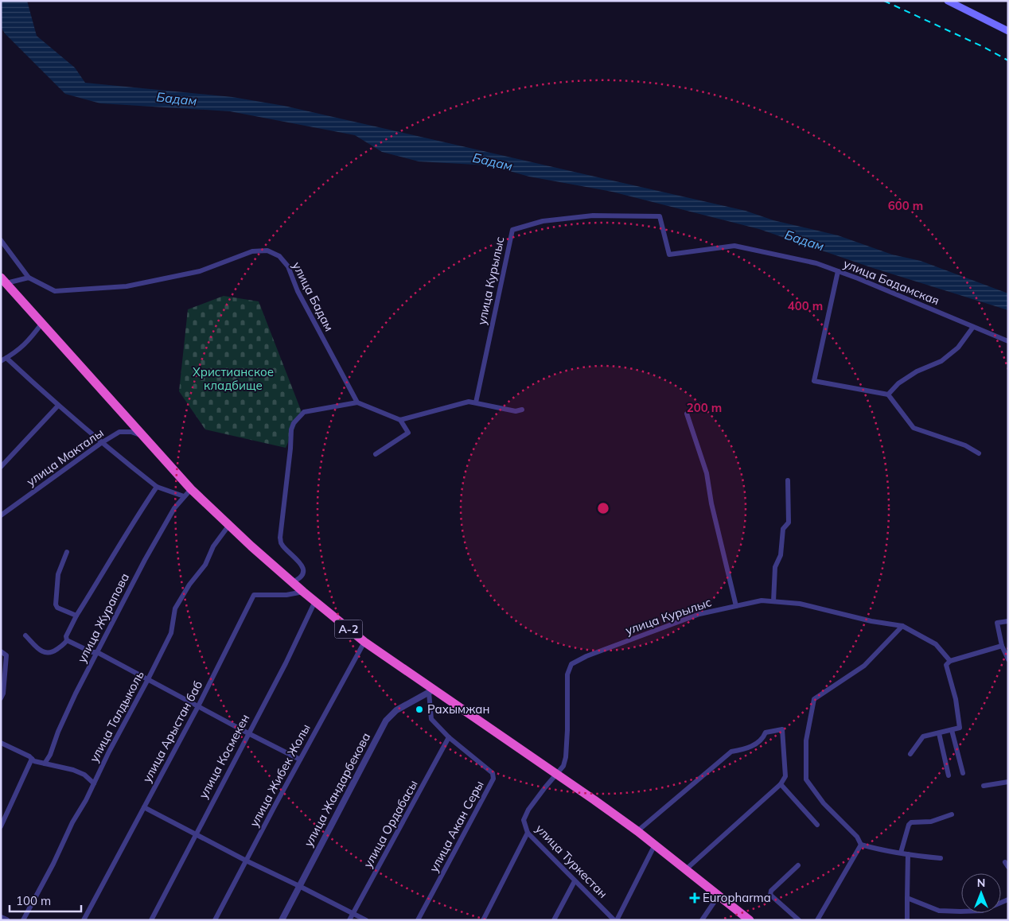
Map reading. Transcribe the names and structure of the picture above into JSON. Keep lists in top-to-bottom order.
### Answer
{
  "streets": {
    "highway": ["A-2"],
    "street": [
      "улица Курылыс",
      "улица Бадамская",
      "улица Бадам",
      "улица Макталы",
      "улица Журапова",
      "улица Талдыколь",
      "улица Арыстан баб",
      "улица Космекен",
      "улица Жибек Жолы",
      "улица Жандарбекова",
      "улица Ордабасы",
      "улица Акан Серы",
      "улица Туркестан"
    ]
  },
  "crossings": [
    ["улица Курылыс", "улица Бадамская"],
    ["улица Курылыс", "A-2"],
    ["улица Курылыс", "улица Туркестан"],
    ["улица Макталы", "A-2"],
    ["улица Журапова", "A-2"],
    ["A-2", "улица Талдыколь"],
    ["A-2", "улица Арыстан баб"],
    ["A-2", "улица Космекен"],
    ["A-2", "улица Жибек Жолы"],
    ["A-2", "улица Жандарбекова"],
    ["A-2", "улица Акан Серы"],
    ["A-2", "улица Туркестан"],
    ["улица Жандарбекова", "улица Акан Серы"],
    ["улица Ордабасы", "улица Акан Серы"]
  ],
  "water": ["Бадам"],
  "parks": ["Христианское кладбище"],
  "places": {
    "other": ["Рахымжан"],
    "health": ["Europharma"]
  },
  "scale_bar": "100 m",
  "north": "top",
  "rings": ["600 m", "400 m", "200 m"]
}
